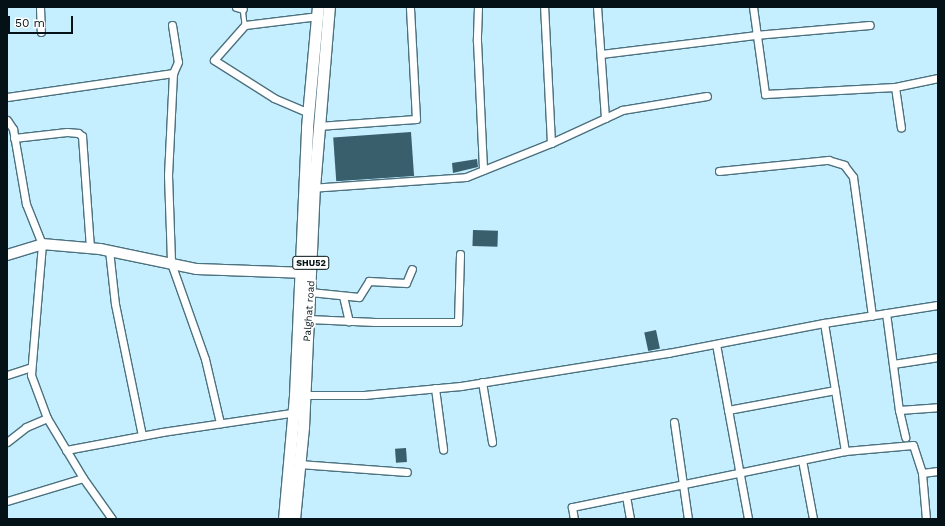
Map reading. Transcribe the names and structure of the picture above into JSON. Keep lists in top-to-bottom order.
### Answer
{
  "streets": {
    "main road": ["SHU52", "Palghat road"]
  },
  "scale_bar": "50 m"
}
